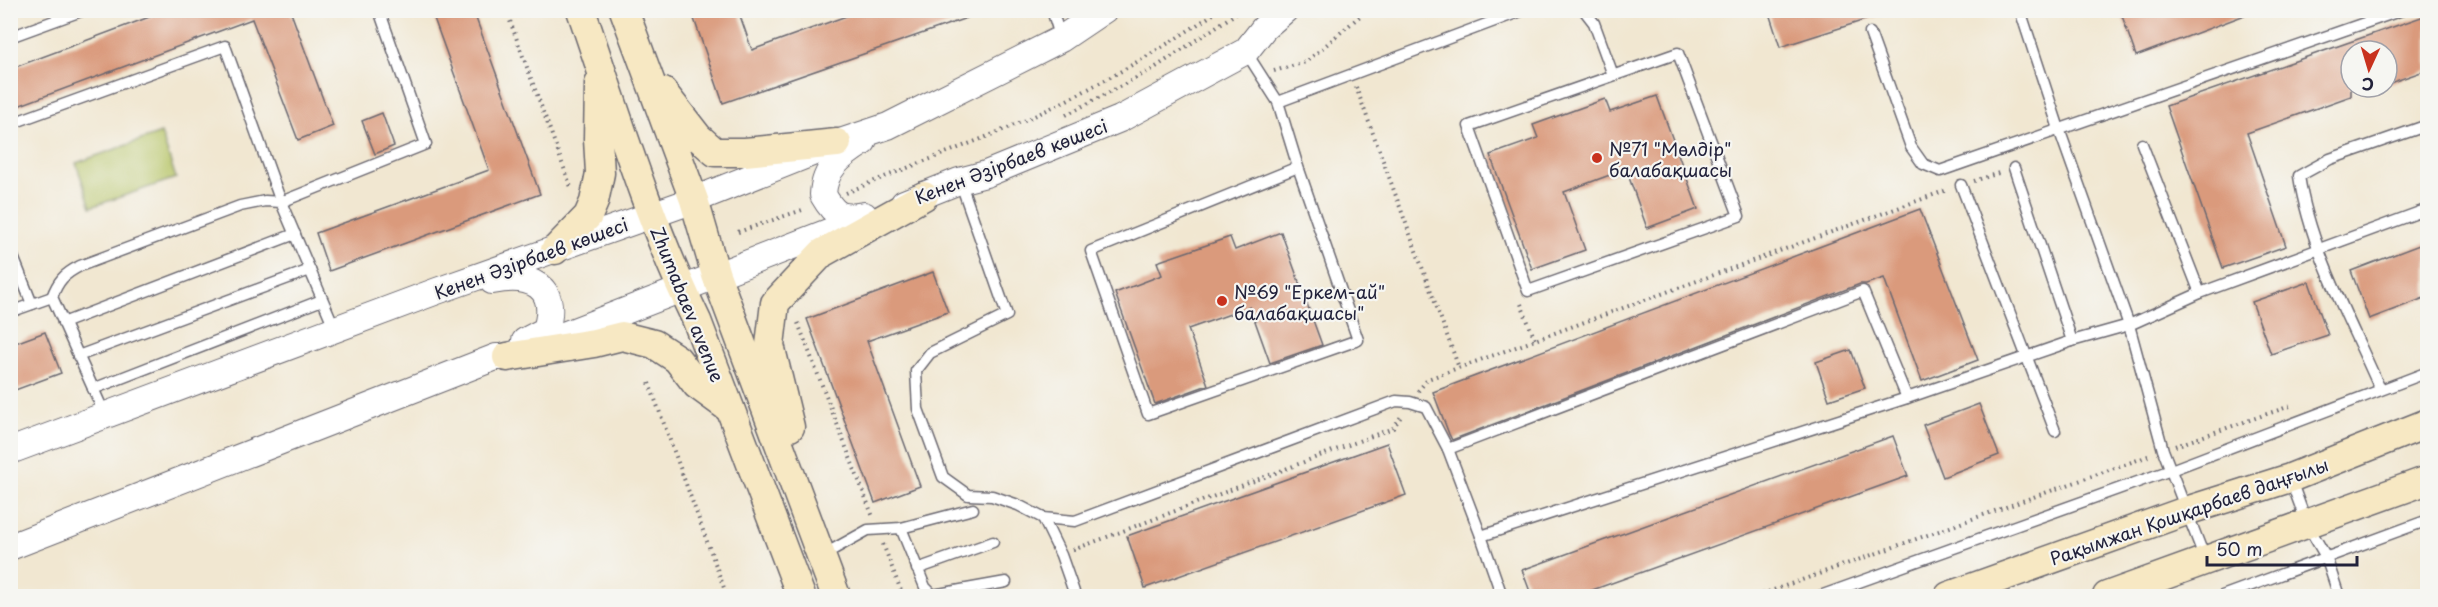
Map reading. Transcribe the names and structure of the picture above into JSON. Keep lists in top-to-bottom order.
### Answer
{
  "streets": {
    "main road": ["Zhumabaev avenue", "Рақымжан Қошқарбаев даңғылы"],
    "street": ["Кенен Әзірбаев көшесі"]
  },
  "crossings": [
    ["Кенен Әзірбаев көшесі", "Zhumabaev avenue"]
  ],
  "places": ["№71 \"Мөлдір\" балабақшасы", "№69 \"Еркем-ай\" балабақшасы\""],
  "scale_bar": "50 m",
  "north": "bottom"
}
